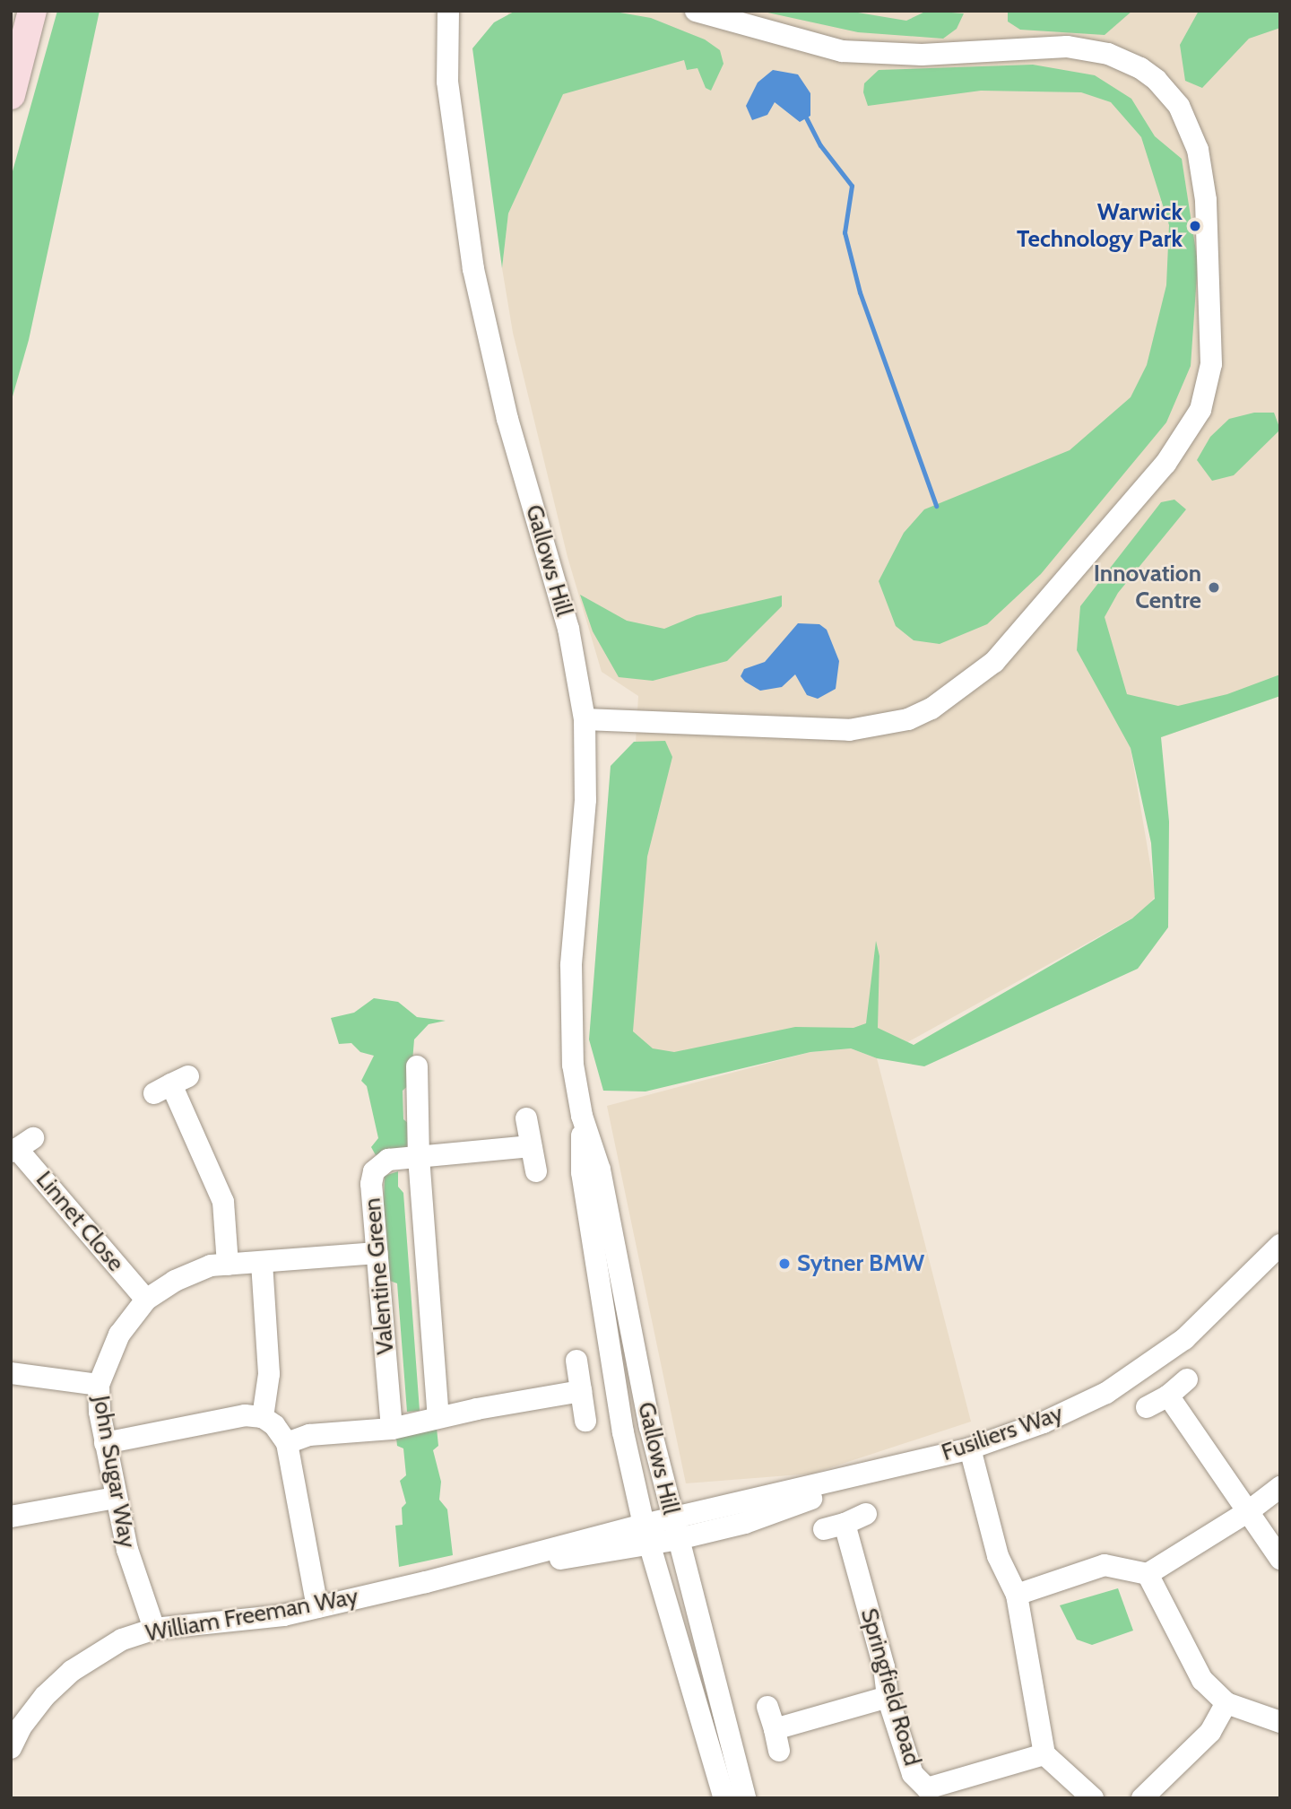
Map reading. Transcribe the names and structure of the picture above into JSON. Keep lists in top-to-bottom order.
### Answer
{
  "streets": {
    "street": [
      "Gallows Hill",
      "Linnet Close",
      "Valentine Green",
      "Fusiliers Way",
      "John Sugar Way",
      "William Freeman Way",
      "Springfield Road"
    ]
  },
  "crossings": [
    ["Gallows Hill", "Fusiliers Way"],
    ["Gallows Hill", "William Freeman Way"],
    ["Linnet Close", "John Sugar Way"],
    ["Valentine Green", "John Sugar Way"],
    ["Fusiliers Way", "William Freeman Way"],
    ["John Sugar Way", "William Freeman Way"]
  ],
  "places": ["Warwick Technology Park", "Innovation Centre", "Sytner BMW"]
}
